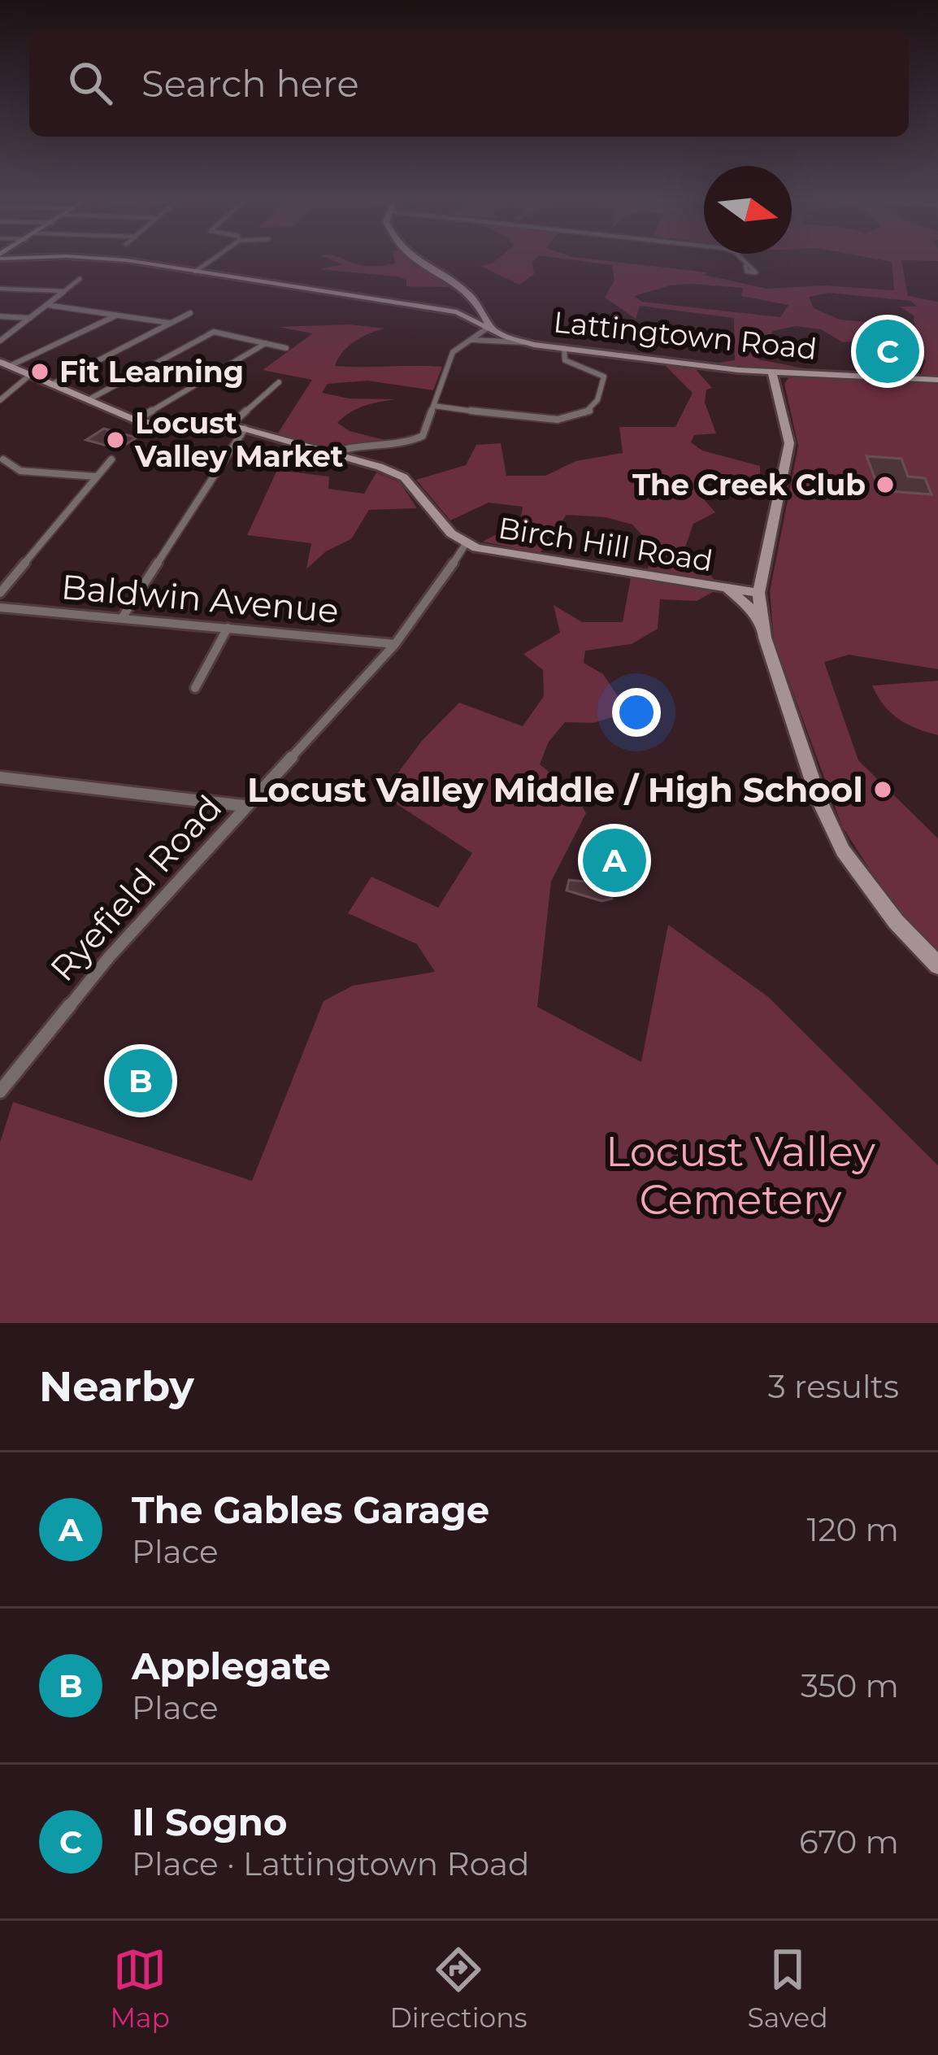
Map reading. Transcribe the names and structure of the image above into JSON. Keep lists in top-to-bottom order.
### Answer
{
  "streets": {
    "street": [
      "Lattingtown Road",
      "Birch Hill Road",
      "Baldwin Avenue",
      "Ryefield Road"
    ]
  },
  "crossings": [
    ["Birch Hill Road", "Ryefield Road"],
    ["Baldwin Avenue", "Ryefield Road"]
  ],
  "parks": ["Locust Valley Cemetery"],
  "places": [
    "Fit Learning",
    "Locust Valley Market",
    "The Creek Club",
    "Locust Valley Middle / High School"
  ],
  "north": "right",
  "page": {
    "search": "Search here",
    "pins": ["C", "A", "B"],
    "heading": ["Nearby", "3 results"],
    "list": [
      {
        "mark": "A",
        "name": "The Gables Garage",
        "note": "Place",
        "value": "120 m"
      },
      {
        "mark": "B",
        "name": "Applegate",
        "note": "Place",
        "value": "350 m"
      },
      {
        "mark": "C",
        "name": "Il Sogno",
        "note": "Place · Lattingtown Road",
        "value": "670 m"
      }
    ],
    "nav": ["Map", "Directions", "Saved"]
  }
}
